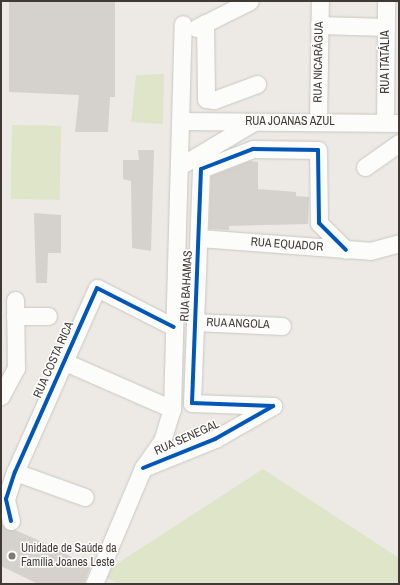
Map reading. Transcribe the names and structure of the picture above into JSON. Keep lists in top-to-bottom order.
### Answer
{
  "streets": {
    "street": [
      "RUA NICARÁGUA",
      "RUA ITATÁLIA",
      "RUA JOANAS AZUL",
      "RUA EQUADOR",
      "RUA BAHAMAS",
      "RUA ANGOLA",
      "RUA COSTA RICA",
      "RUA SENEGAL"
    ]
  },
  "crossings": [
    ["RUA NICARÁGUA", "RUA JOANAS AZUL"],
    ["RUA ITATÁLIA", "RUA JOANAS AZUL"],
    ["RUA JOANAS AZUL", "RUA BAHAMAS"],
    ["RUA EQUADOR", "RUA BAHAMAS"],
    ["RUA BAHAMAS", "RUA ANGOLA"],
    ["RUA BAHAMAS", "RUA COSTA RICA"],
    ["RUA BAHAMAS", "RUA SENEGAL"]
  ],
  "places": ["Unidade de Saúde da Família Joanes Leste"]
}
